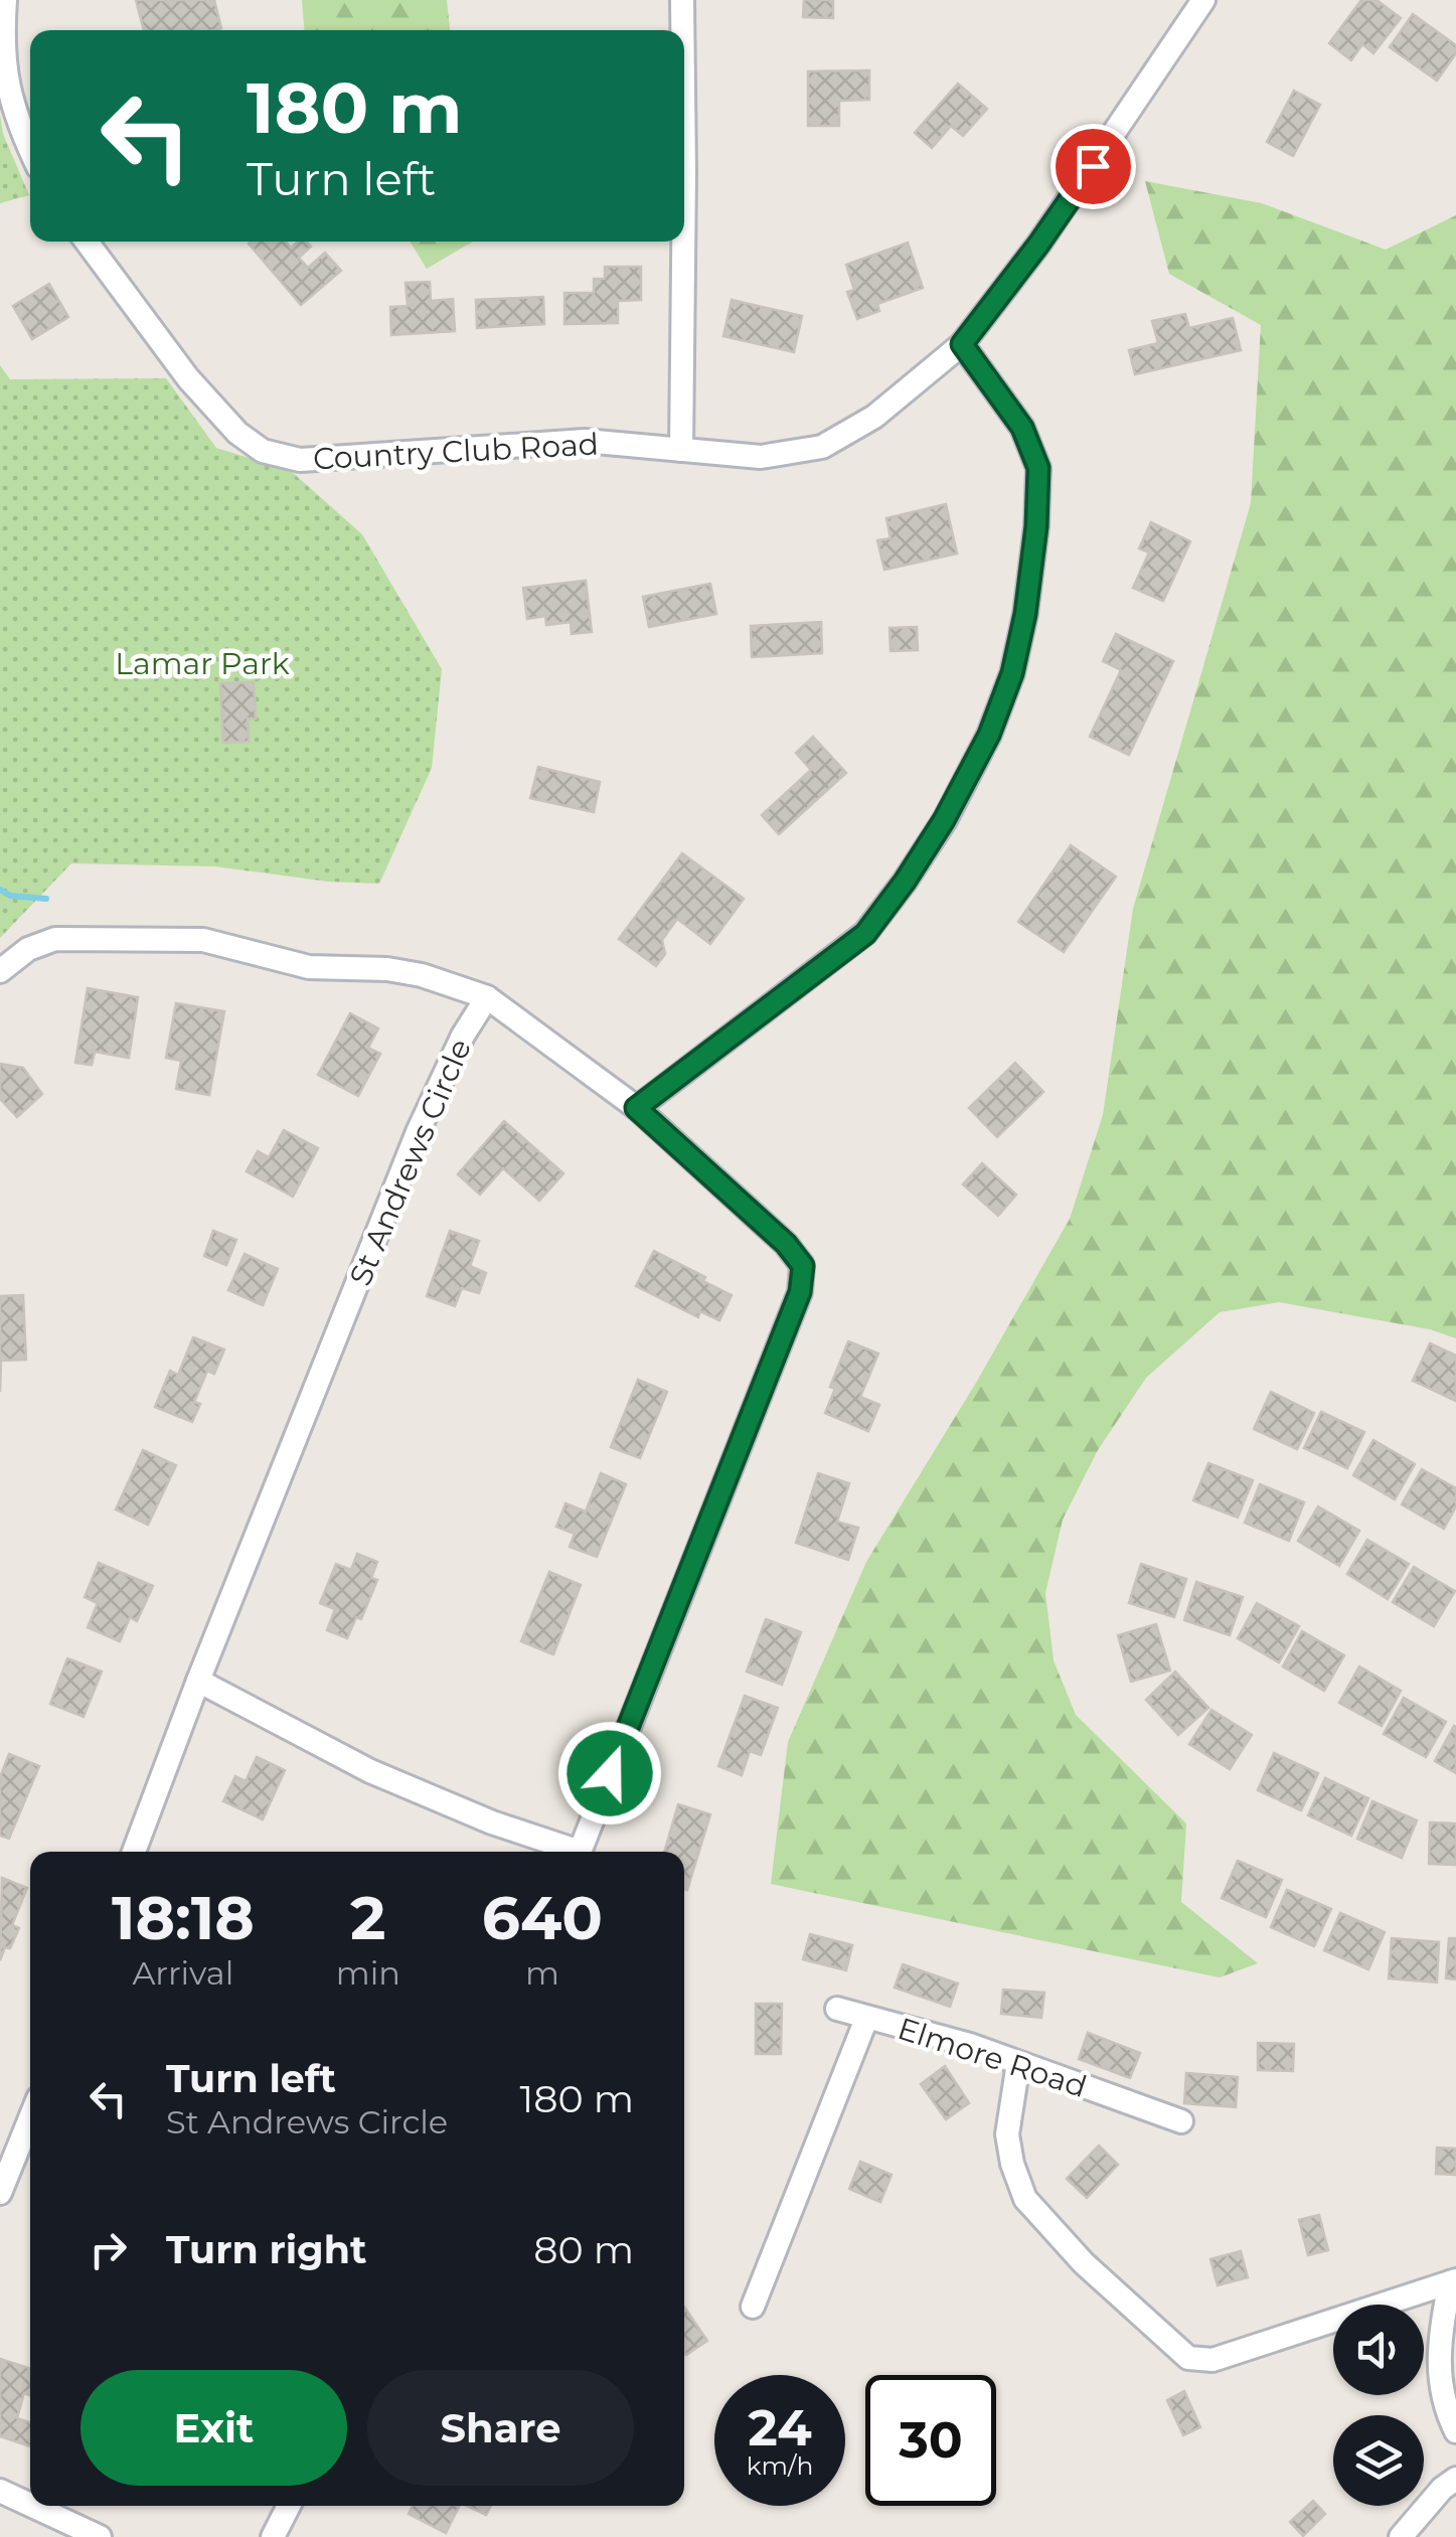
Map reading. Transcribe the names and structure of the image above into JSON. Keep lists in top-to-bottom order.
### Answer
{
  "streets": {
    "street": ["Country Club Road", "St Andrews Circle", "Elmore Road"]
  },
  "parks": ["Lamar Park"],
  "page": {
    "turn": ["180 m", "Turn left"],
    "eta": [
      "18:18",
      "Arrival",
      "2",
      "min",
      "640",
      "m"
    ],
    "list": [
      {
        "name": "Turn left",
        "note": "St Andrews Circle",
        "value": "180 m"
      },
      {
        "name": "Turn right",
        "value": "80 m"
      }
    ],
    "buttons": ["Exit", "Share"],
    "speed": "24 km/h",
    "limit": "30"
  }
}
